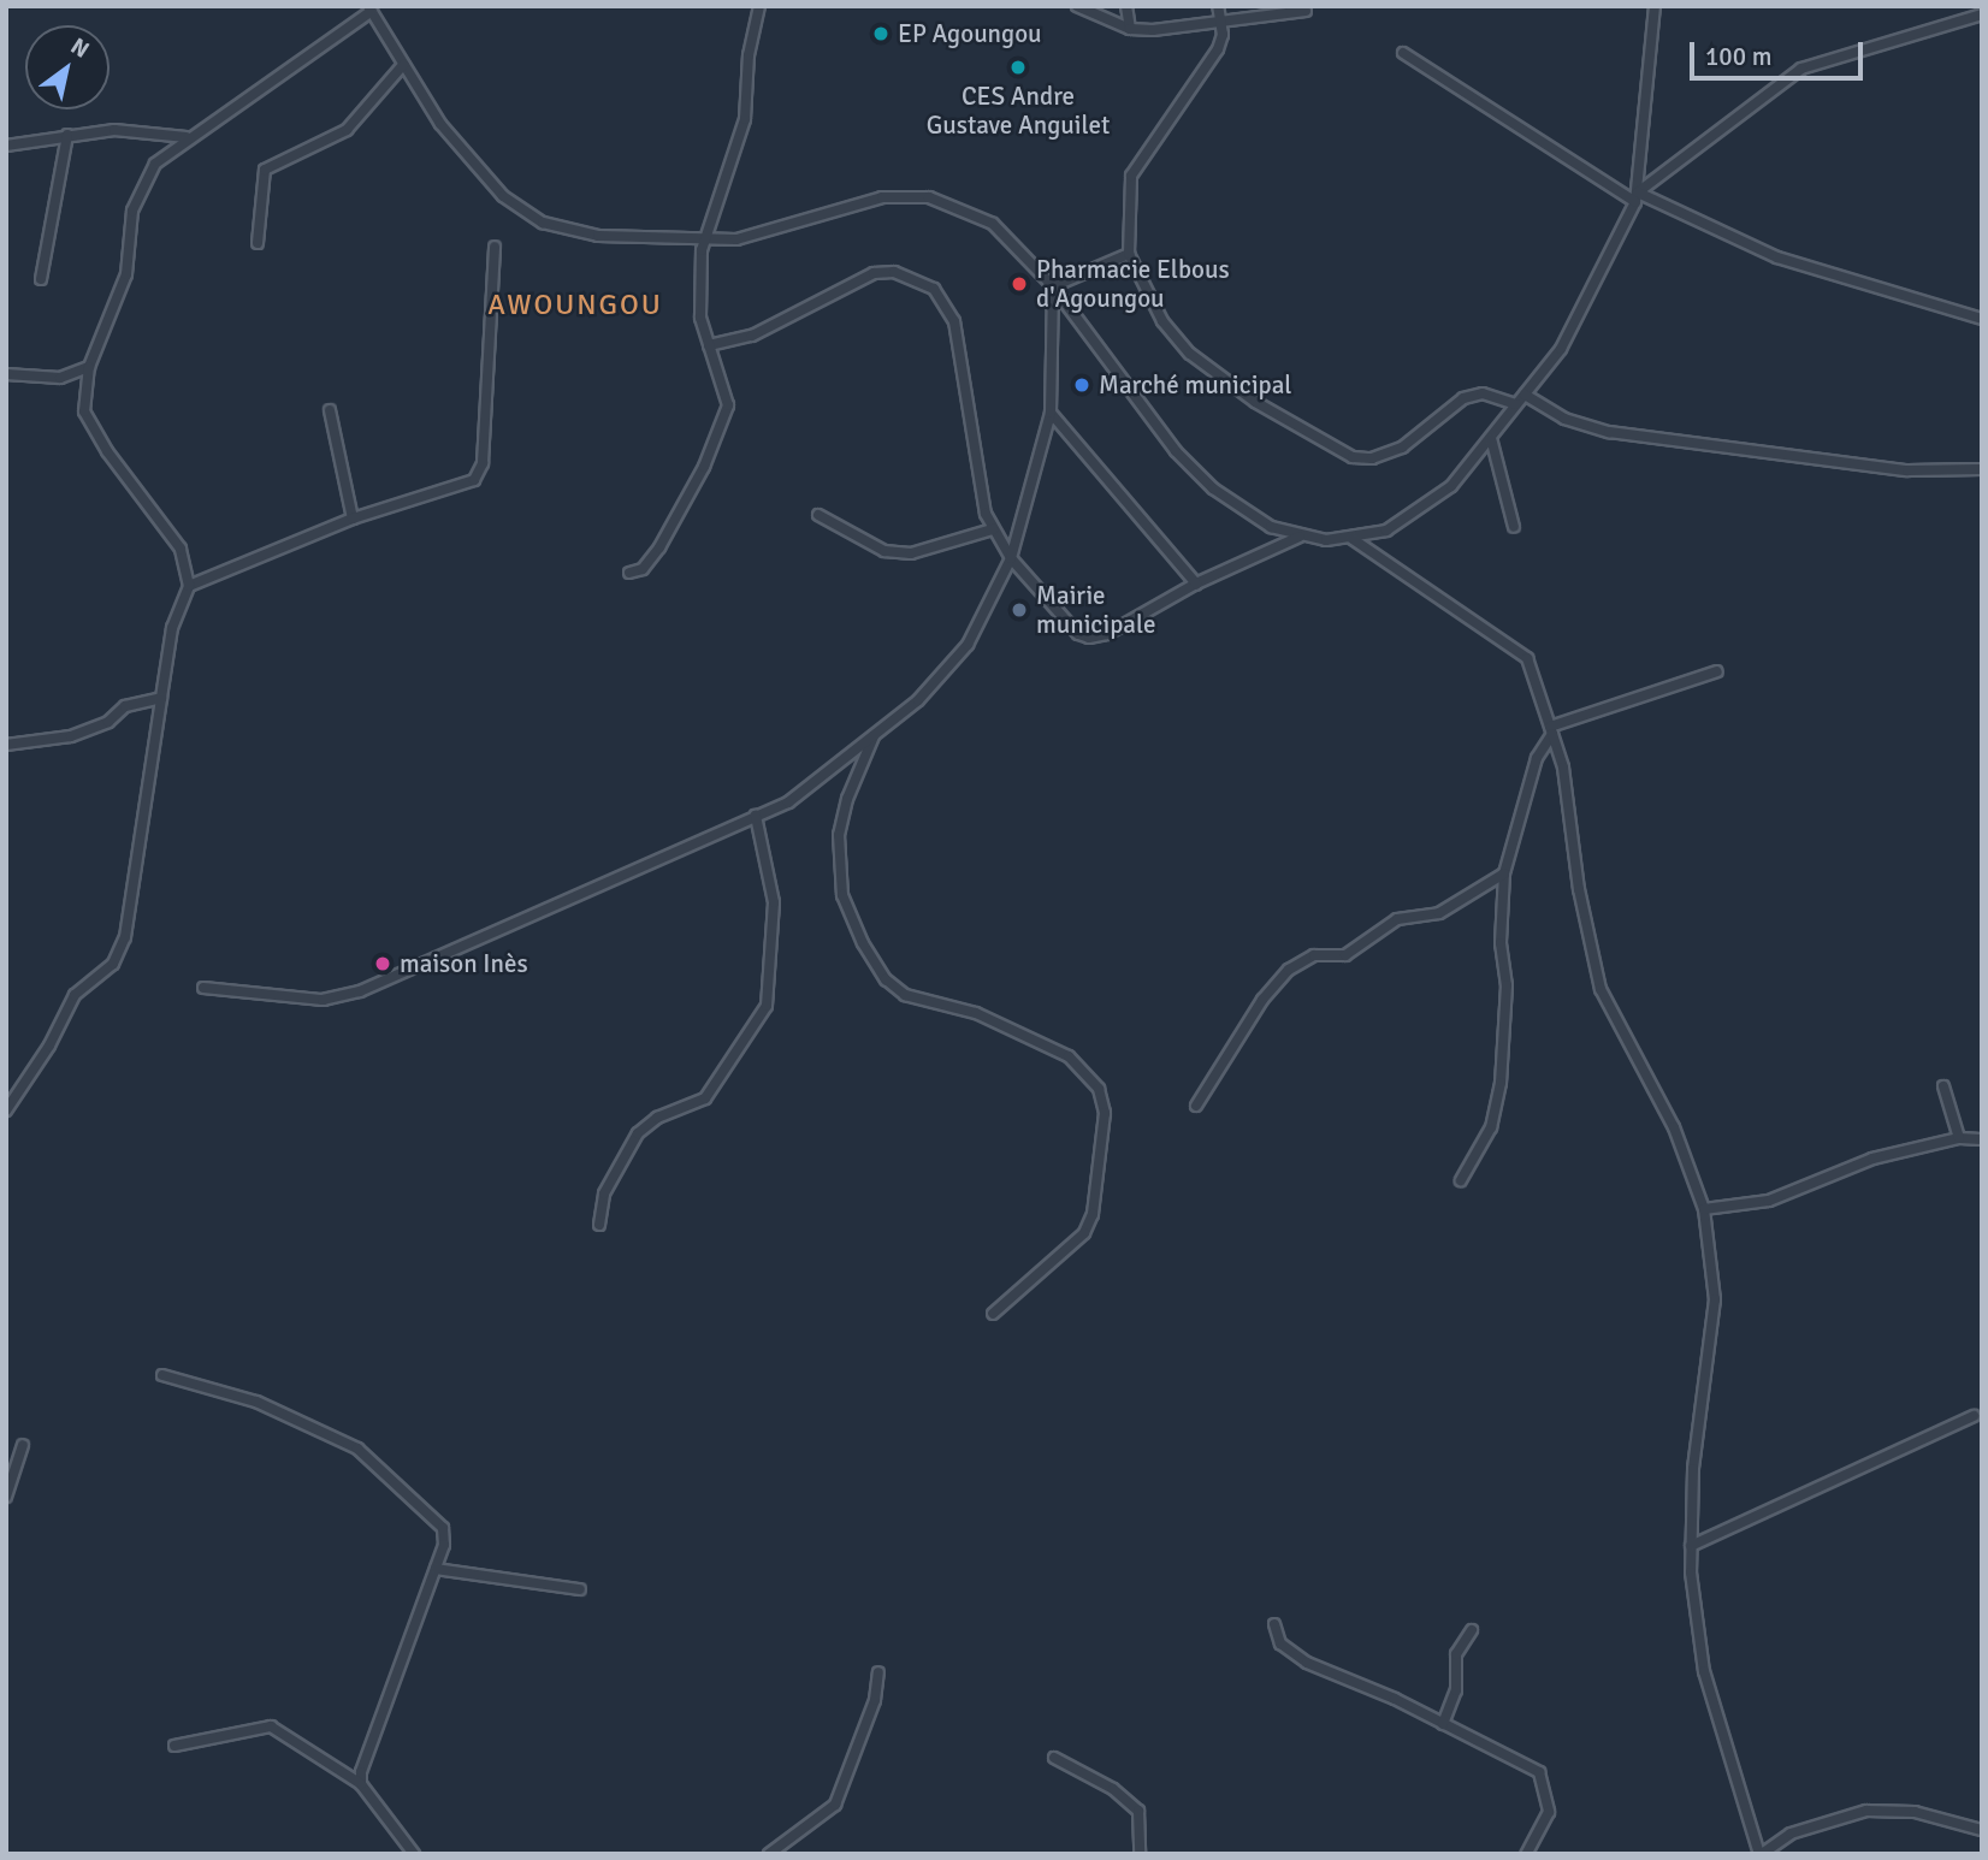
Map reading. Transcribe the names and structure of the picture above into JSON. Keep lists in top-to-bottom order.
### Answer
{
  "districts": ["AWOUNGOU"],
  "places": [
    "EP Agoungou",
    "CES Andre Gustave Anguilet",
    "Pharmacie Elbous d'Agoungou",
    "Marché municipal",
    "Mairie municipale",
    "maison Inès"
  ],
  "scale_bar": "100 m",
  "north": "top right"
}
